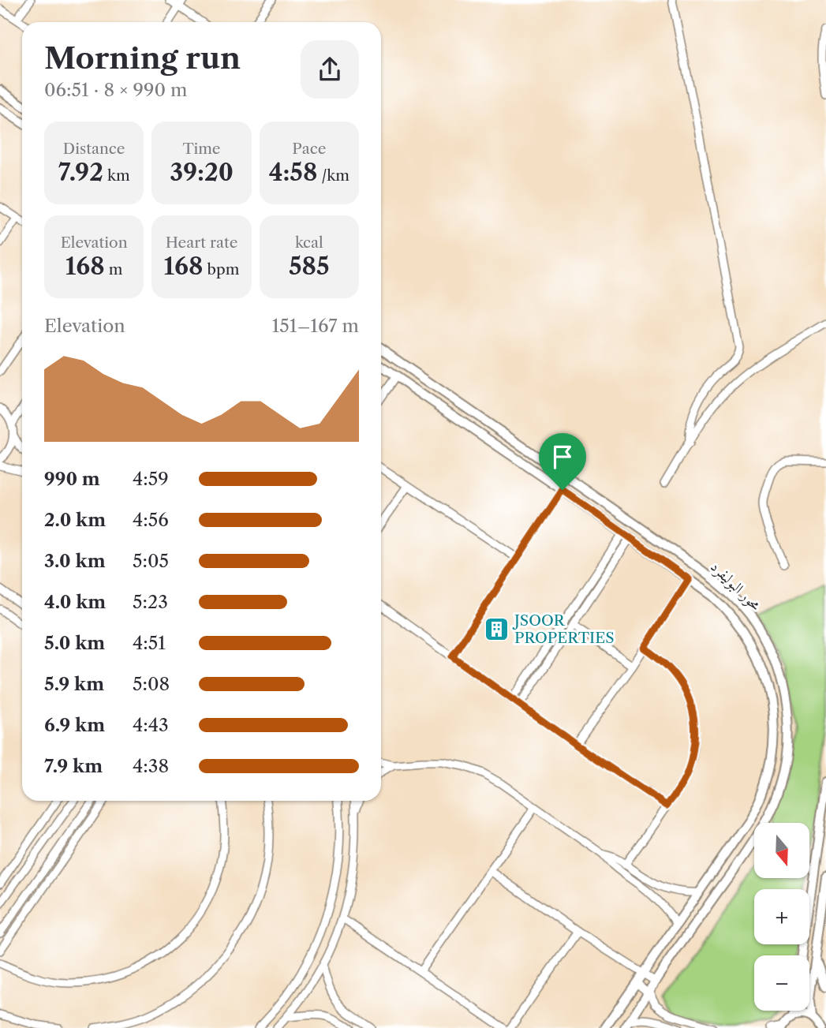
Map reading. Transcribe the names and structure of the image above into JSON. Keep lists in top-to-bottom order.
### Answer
{
  "streets": {
    "street": ["محور البوليفرد"]
  },
  "places": {
    "building": ["JSOOR PROPERTIES"]
  },
  "north": "bottom",
  "page": {
    "heading": ["Morning run", "06:51 · 8 × 990 m"],
    "stats": [
      ["Distance", "7.92 km"],
      ["Time", "39:20"],
      ["Pace", "4:58 /km"],
      ["Elevation", "168 m"],
      ["Heart rate", "168 bpm"],
      ["kcal", "585"]
    ],
    "chart": ["Elevation", "151–167 m"],
    "list": [
      {
        "name": "990 m",
        "note": "4:59"
      },
      {
        "name": "2.0 km",
        "note": "4:56"
      },
      {
        "name": "3.0 km",
        "note": "5:05"
      },
      {
        "name": "4.0 km",
        "note": "5:23"
      },
      {
        "name": "5.0 km",
        "note": "4:51"
      },
      {
        "name": "5.9 km",
        "note": "5:08"
      },
      {
        "name": "6.9 km",
        "note": "4:43"
      },
      {
        "name": "7.9 km",
        "note": "4:38"
      }
    ],
    "map_buttons": ["+", "−"]
  }
}
